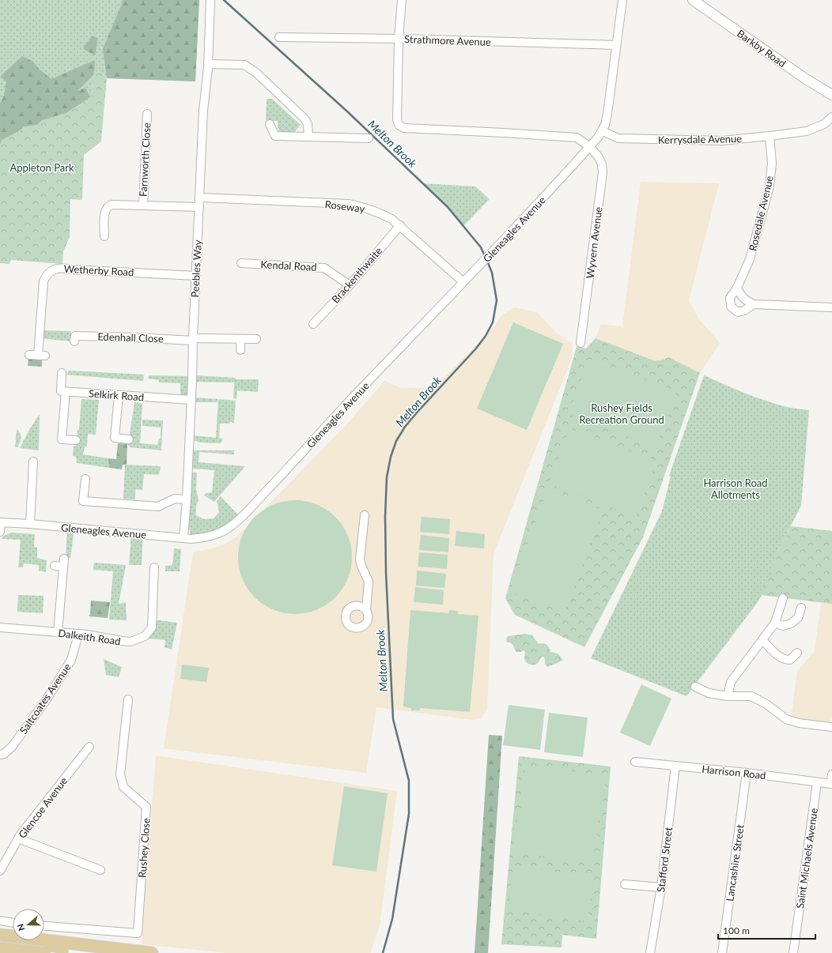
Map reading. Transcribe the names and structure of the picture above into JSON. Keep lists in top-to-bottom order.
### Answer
{
  "streets": {
    "street": [
      "Strathmore Avenue",
      "Barkby Road",
      "Kerrysdale Avenue",
      "Farnworth Close",
      "Roseway",
      "Rosedale Avenue",
      "Gleneagles Avenue",
      "Wyvern Avenue",
      "Kendal Road",
      "Peebles Way",
      "Wetherby Road",
      "Brackenthwaite",
      "Edenhall Close",
      "Selkirk Road",
      "Dalkeith Road",
      "Saltcoates Avenue",
      "Harrison Road",
      "Glencoe Avenue",
      "Rushey Close",
      "Saint Michaels Avenue",
      "Stafford Street",
      "Lancashire Street"
    ]
  },
  "crossings": [
    ["Kerrysdale Avenue", "Rosedale Avenue"],
    ["Kerrysdale Avenue", "Gleneagles Avenue"],
    ["Roseway", "Gleneagles Avenue"],
    ["Roseway", "Peebles Way"],
    ["Roseway", "Brackenthwaite"],
    ["Gleneagles Avenue", "Wyvern Avenue"],
    ["Gleneagles Avenue", "Peebles Way"],
    ["Kendal Road", "Brackenthwaite"],
    ["Peebles Way", "Wetherby Road"],
    ["Peebles Way", "Edenhall Close"],
    ["Peebles Way", "Selkirk Road"],
    ["Dalkeith Road", "Saltcoates Avenue"],
    ["Harrison Road", "Saint Michaels Avenue"],
    ["Harrison Road", "Stafford Street"],
    ["Harrison Road", "Lancashire Street"]
  ],
  "water": ["Melton Brook"],
  "parks": ["Appleton Park", "Rushey Fields Recreation Ground", "Harrison Road Allotments"],
  "scale_bar": "100 m",
  "north": "left"
}
